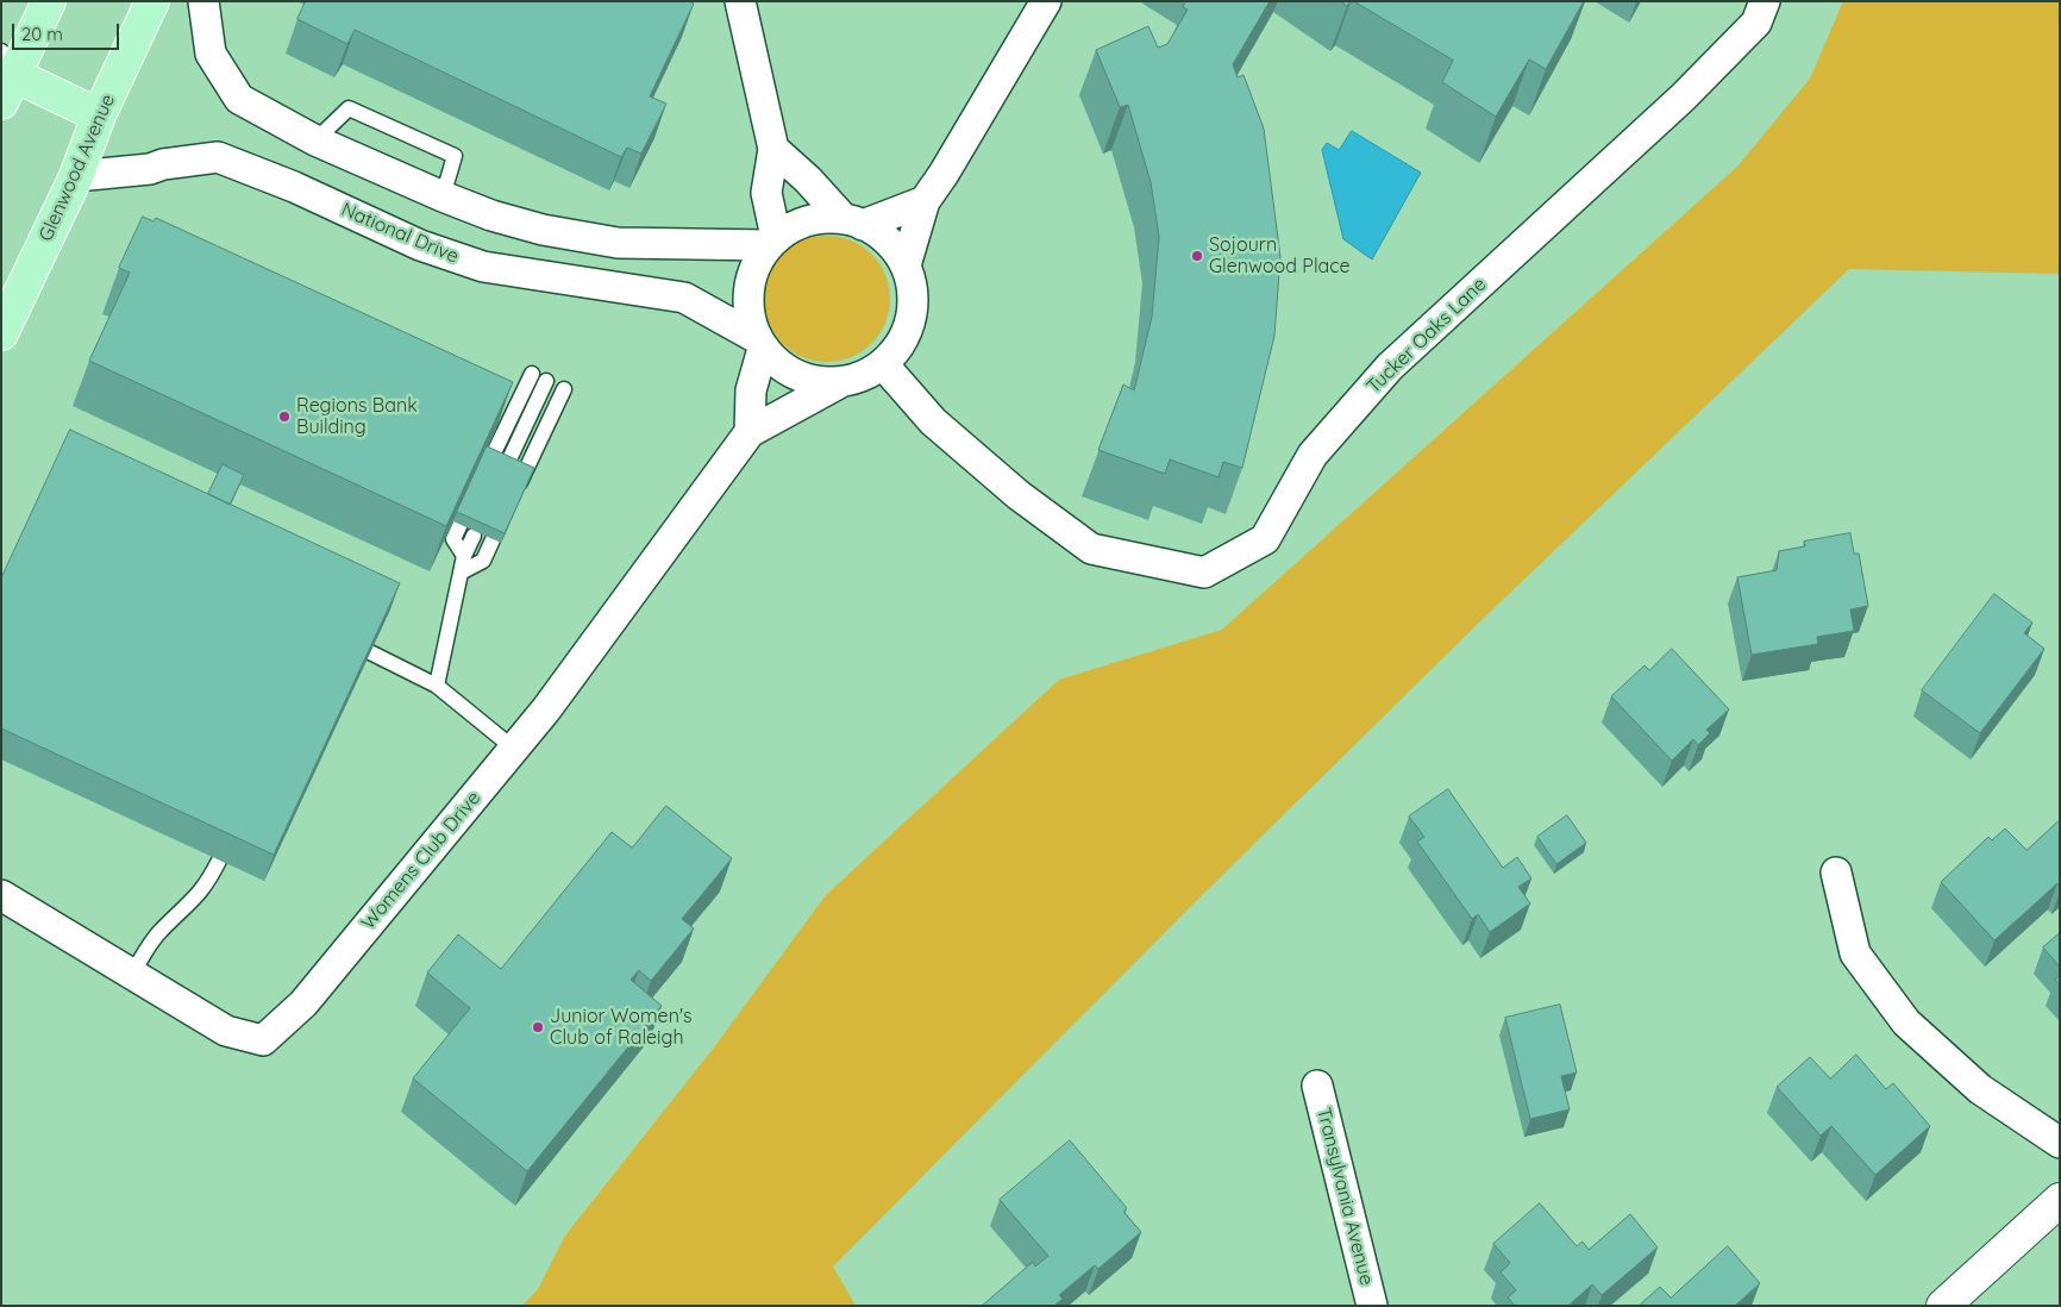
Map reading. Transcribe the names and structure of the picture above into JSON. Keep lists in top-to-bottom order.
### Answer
{
  "streets": {
    "main road": ["Glenwood Avenue"],
    "street": [
      "National Drive",
      "Tucker Oaks Lane",
      "Womens Club Drive",
      "Transylvania Avenue"
    ]
  },
  "crossings": [
    ["Glenwood Avenue", "National Drive"],
    ["National Drive", "Tucker Oaks Lane"],
    ["National Drive", "Womens Club Drive"],
    ["Tucker Oaks Lane", "Womens Club Drive"]
  ],
  "places": ["Sojourn Glenwood Place", "Regions Bank Building", "Junior Women's Club of Raleigh"],
  "scale_bar": "20 m"
}
